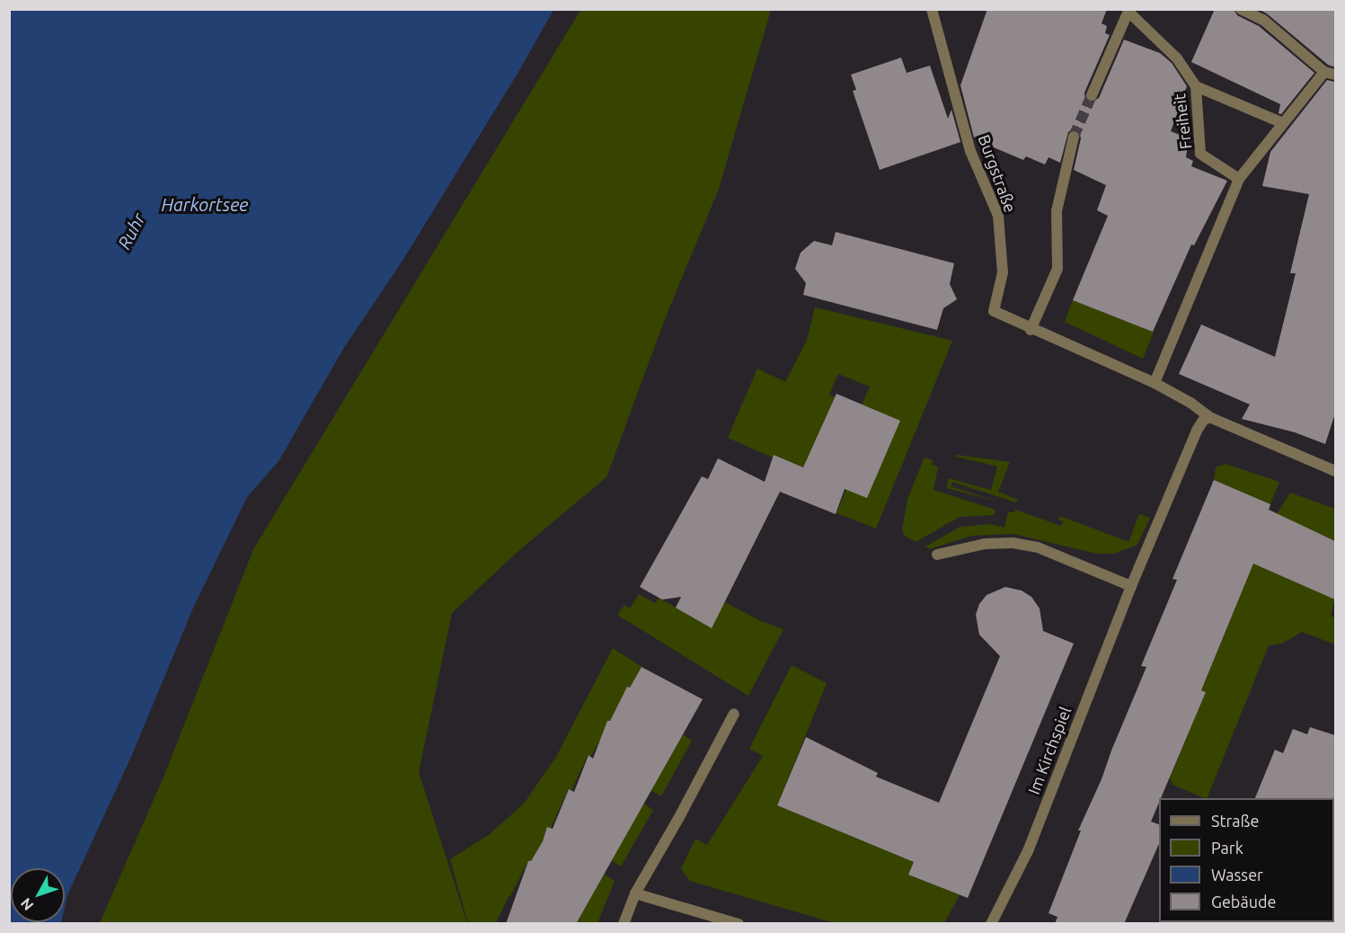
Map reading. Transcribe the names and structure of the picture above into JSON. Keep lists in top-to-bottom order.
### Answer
{
  "streets": {
    "street": ["Freiheit", "Burgstraße", "Im Kirchspiel"]
  },
  "crossings": [
    ["Burgstraße", "Im Kirchspiel"]
  ],
  "water": ["Harkortsee", "Ruhr"],
  "legend": [
    "Straße",
    "Park",
    "Wasser",
    "Gebäude"
  ],
  "north": "bottom left"
}
